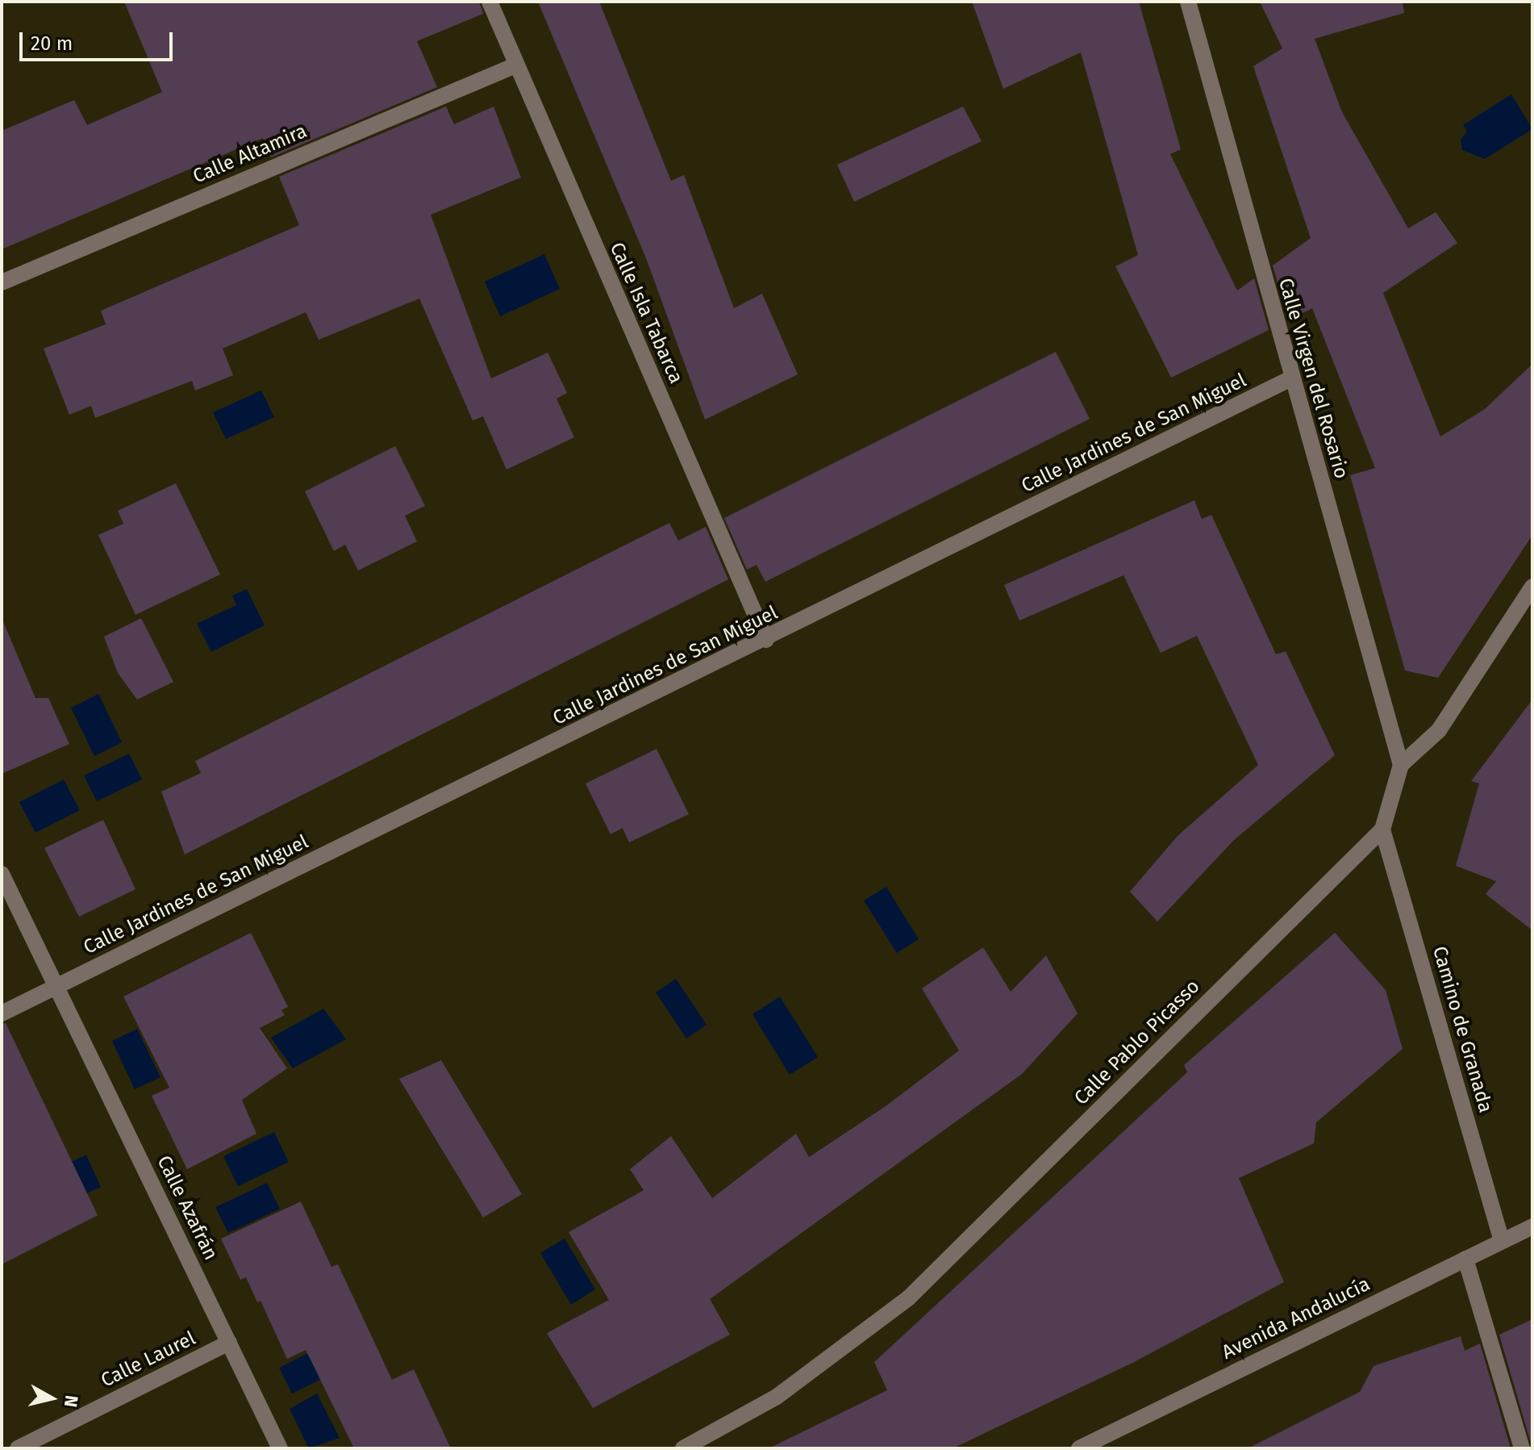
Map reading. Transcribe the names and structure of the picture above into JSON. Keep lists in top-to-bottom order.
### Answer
{
  "streets": {
    "street": [
      "Calle Altamira",
      "Calle Isla Tabarca",
      "Calle Virgen del Rosario",
      "Calle Jardines de San Miguel",
      "Camino de Granada",
      "Calle Pablo Picasso",
      "Calle Azafrán",
      "Avenida Andalucía",
      "Calle Laurel"
    ]
  },
  "crossings": [
    ["Calle Altamira", "Calle Isla Tabarca"],
    ["Calle Isla Tabarca", "Calle Jardines de San Miguel"],
    ["Calle Virgen del Rosario", "Calle Jardines de San Miguel"],
    ["Calle Virgen del Rosario", "Calle Pablo Picasso"],
    ["Calle Jardines de San Miguel", "Calle Azafrán"],
    ["Camino de Granada", "Calle Pablo Picasso"],
    ["Camino de Granada", "Avenida Andalucía"],
    ["Calle Azafrán", "Calle Laurel"]
  ],
  "scale_bar": "20 m",
  "north": "right"
}
